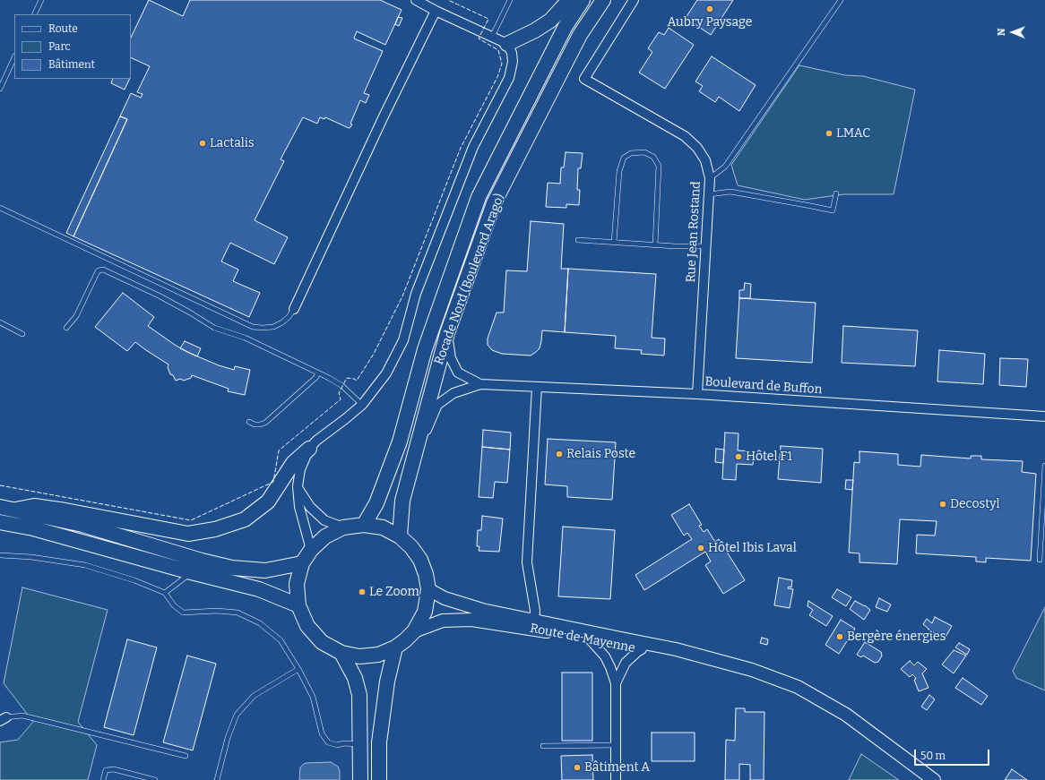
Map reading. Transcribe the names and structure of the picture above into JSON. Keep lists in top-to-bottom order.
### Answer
{
  "streets": {
    "main road": ["Rocade Nord (Boulevard Arago)", "Route de Mayenne"],
    "street": ["Rue Jean Rostand", "Boulevard de Buffon"]
  },
  "crossings": [
    ["Rue Jean Rostand", "Boulevard de Buffon"]
  ],
  "places": [
    "Aubry Paysage",
    "LMAC",
    "Lactalis",
    "Relais Poste",
    "Hôtel F1",
    "Decostyl",
    "Hôtel Ibis Laval",
    "Le Zoom",
    "Bergère énergies",
    "Bâtiment A"
  ],
  "legend": ["Route", "Parc", "Bâtiment"],
  "scale_bar": "50 m",
  "north": "left"
}
